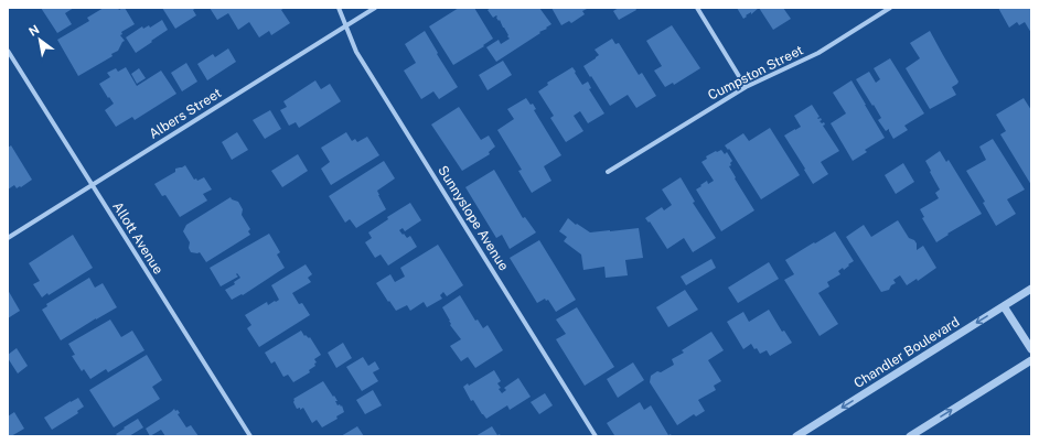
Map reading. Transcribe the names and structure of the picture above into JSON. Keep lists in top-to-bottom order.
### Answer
{
  "streets": {
    "street": [
      "Cumpston Street",
      "Albers Street",
      "Sunnyslope Avenue",
      "Allott Avenue",
      "Chandler Boulevard"
    ]
  },
  "crossings": [
    ["Albers Street", "Sunnyslope Avenue"],
    ["Albers Street", "Allott Avenue"]
  ],
  "north": "top left"
}
